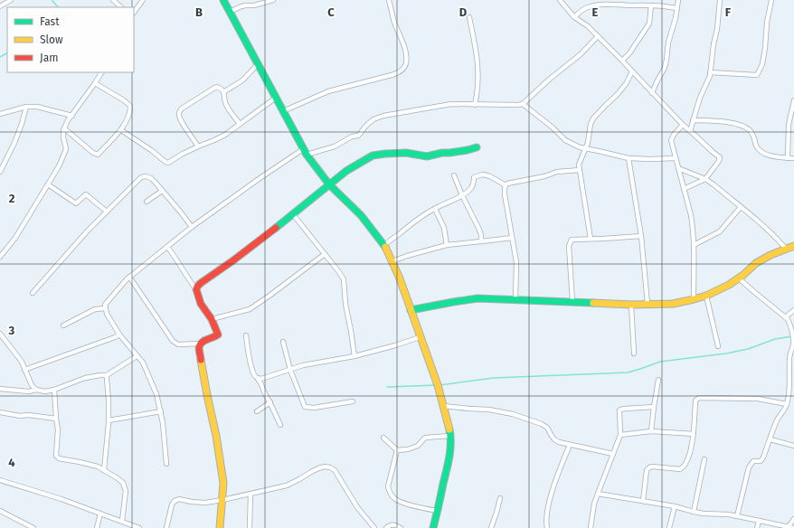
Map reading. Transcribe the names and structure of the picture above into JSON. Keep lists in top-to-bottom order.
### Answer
{
  "legend": ["Fast", "Slow", "Jam"],
  "grid": {
    "columns": [
      "B",
      "C",
      "D",
      "E",
      "F"
    ],
    "rows": ["2", "3", "4"]
  }
}
